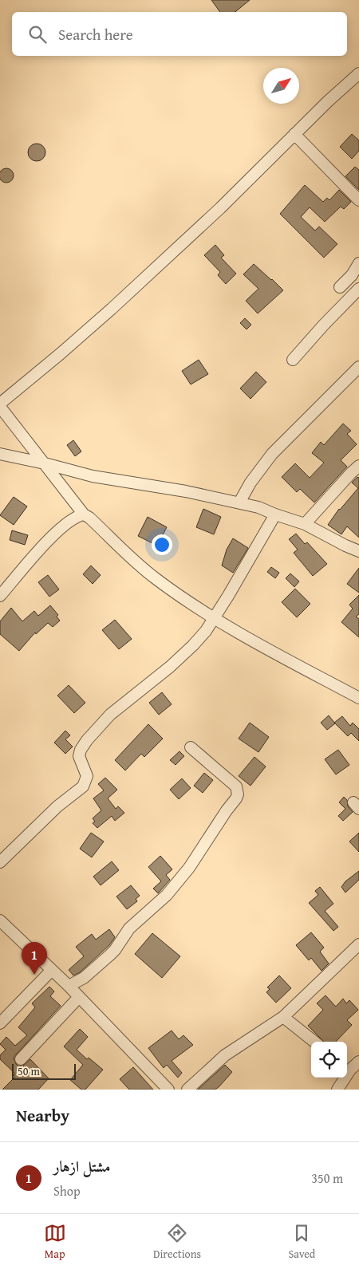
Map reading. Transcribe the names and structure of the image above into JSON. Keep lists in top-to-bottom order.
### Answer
{
  "scale_bar": "50 m",
  "north": "top right",
  "page": {
    "search": "Search here",
    "pins": "1",
    "scale": "50 m",
    "heading": "Nearby",
    "list": [
      {
        "mark": "1",
        "name": "مشتل ازهار",
        "note": "Shop",
        "value": "350 m"
      }
    ],
    "nav": ["Map", "Directions", "Saved"]
  }
}
